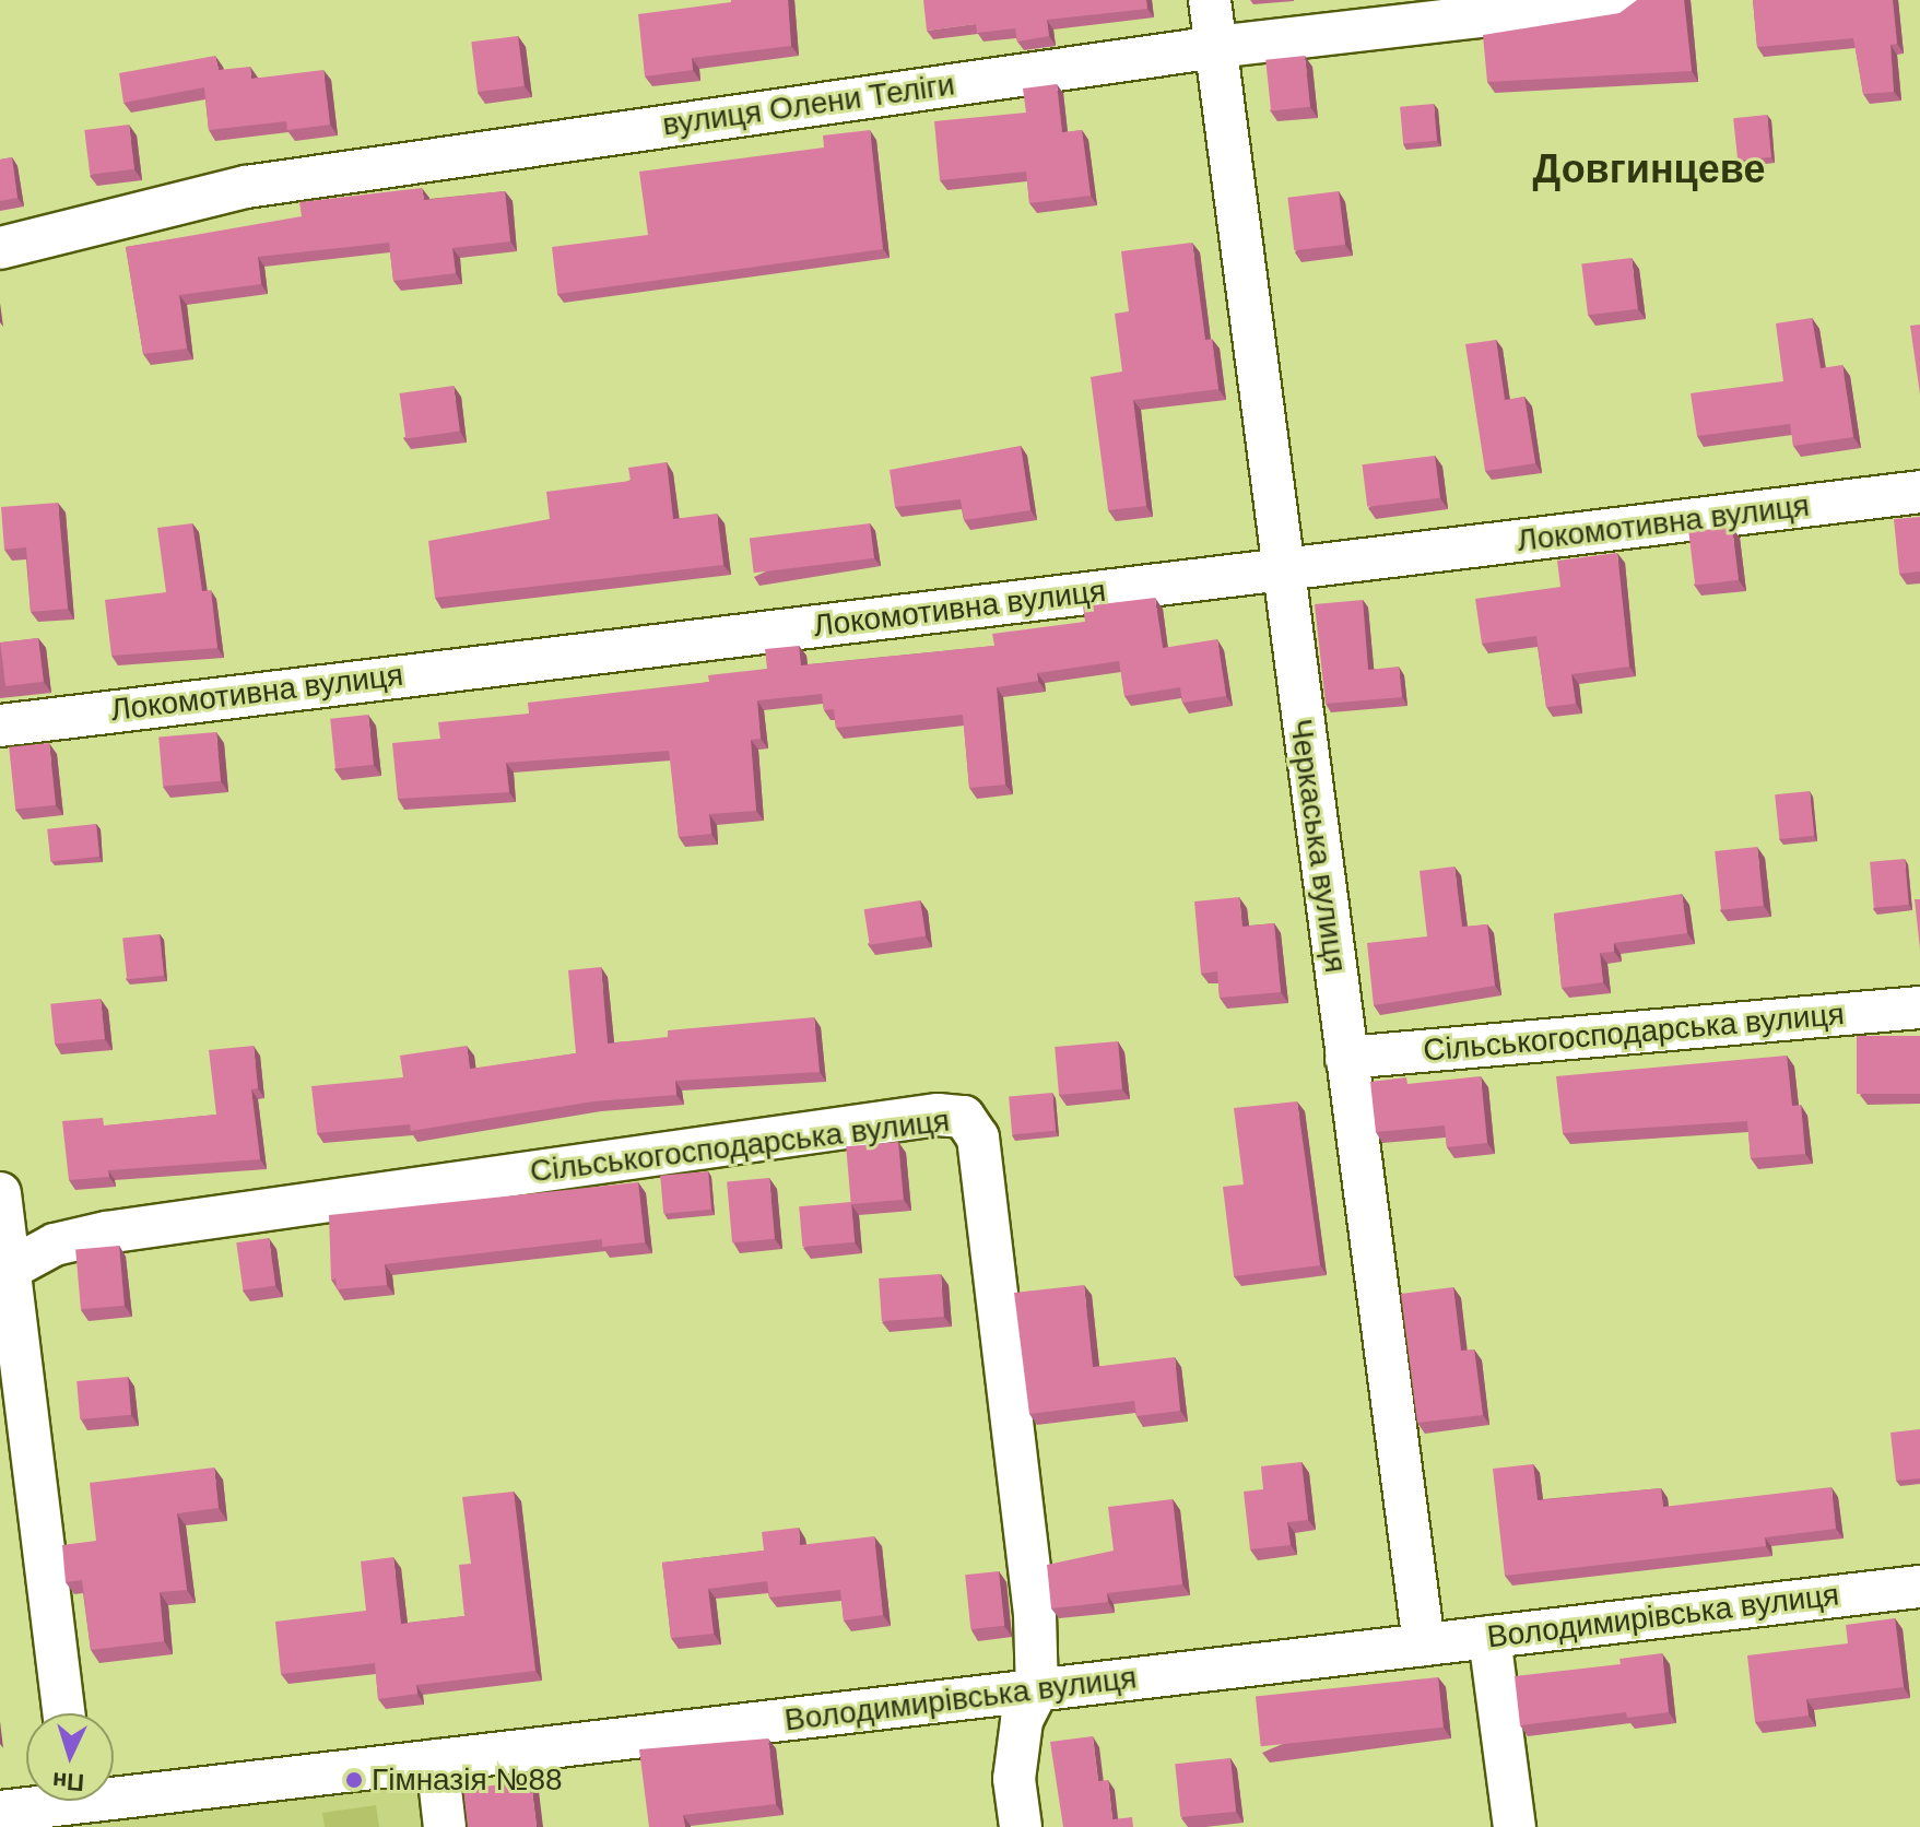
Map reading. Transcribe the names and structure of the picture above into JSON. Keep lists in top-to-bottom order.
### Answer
{
  "streets": {
    "street": [
      "вулиця Олени Теліги",
      "Локомотивна вулиця",
      "Черкаська вулиця",
      "Сільськогосподарська вулиця",
      "Володимирівська вулиця"
    ]
  },
  "crossings": [
    ["вулиця Олени Теліги", "Черкаська вулиця"],
    ["Локомотивна вулиця", "Черкаська вулиця"],
    ["Черкаська вулиця", "Сільськогосподарська вулиця"],
    ["Черкаська вулиця", "Володимирівська вулиця"],
    ["Сільськогосподарська вулиця", "Володимирівська вулиця"]
  ],
  "districts": ["Довгинцеве"],
  "places": ["Гімназія №88"],
  "north": "bottom"
}
